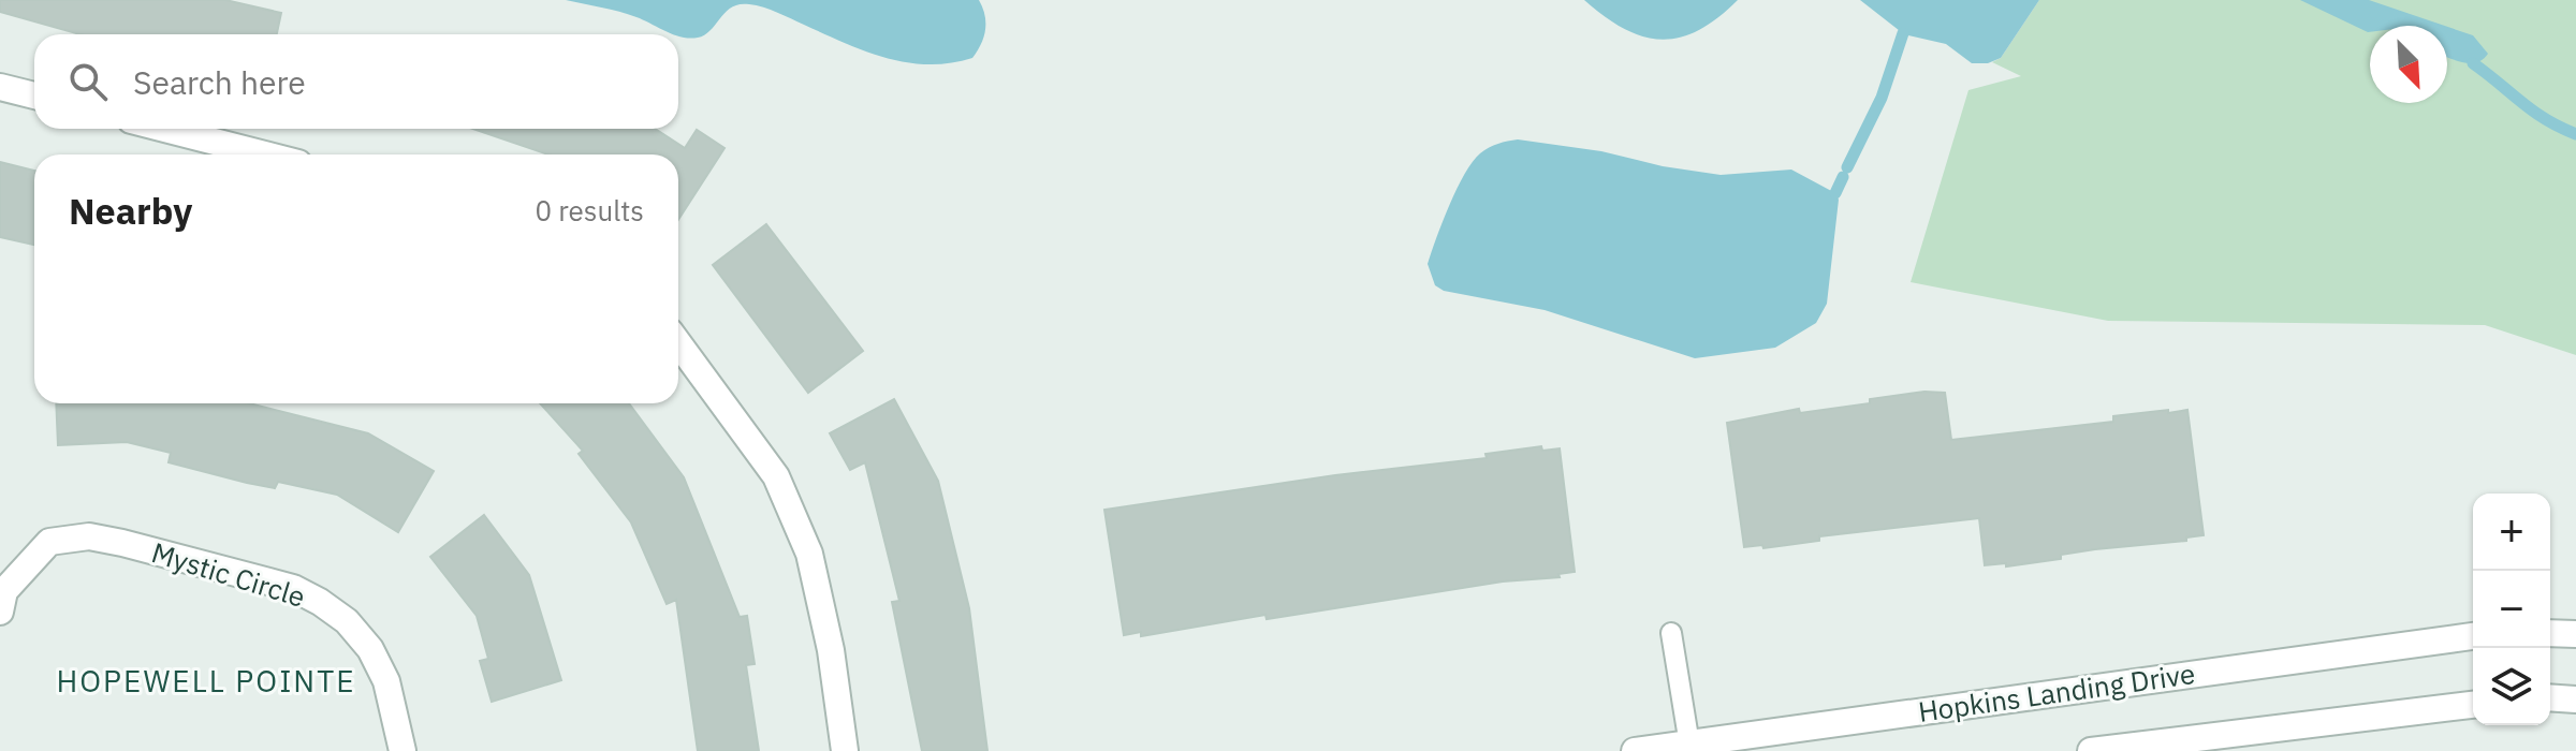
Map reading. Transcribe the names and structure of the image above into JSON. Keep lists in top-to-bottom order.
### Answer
{
  "streets": {
    "street": ["Mystic Circle", "Hopkins Landing Drive"]
  },
  "districts": ["HOPEWELL POINTE"],
  "north": "bottom right",
  "page": {
    "search": "Search here",
    "heading": ["Nearby", "0 results"],
    "map_buttons": ["+", "−"]
  }
}
